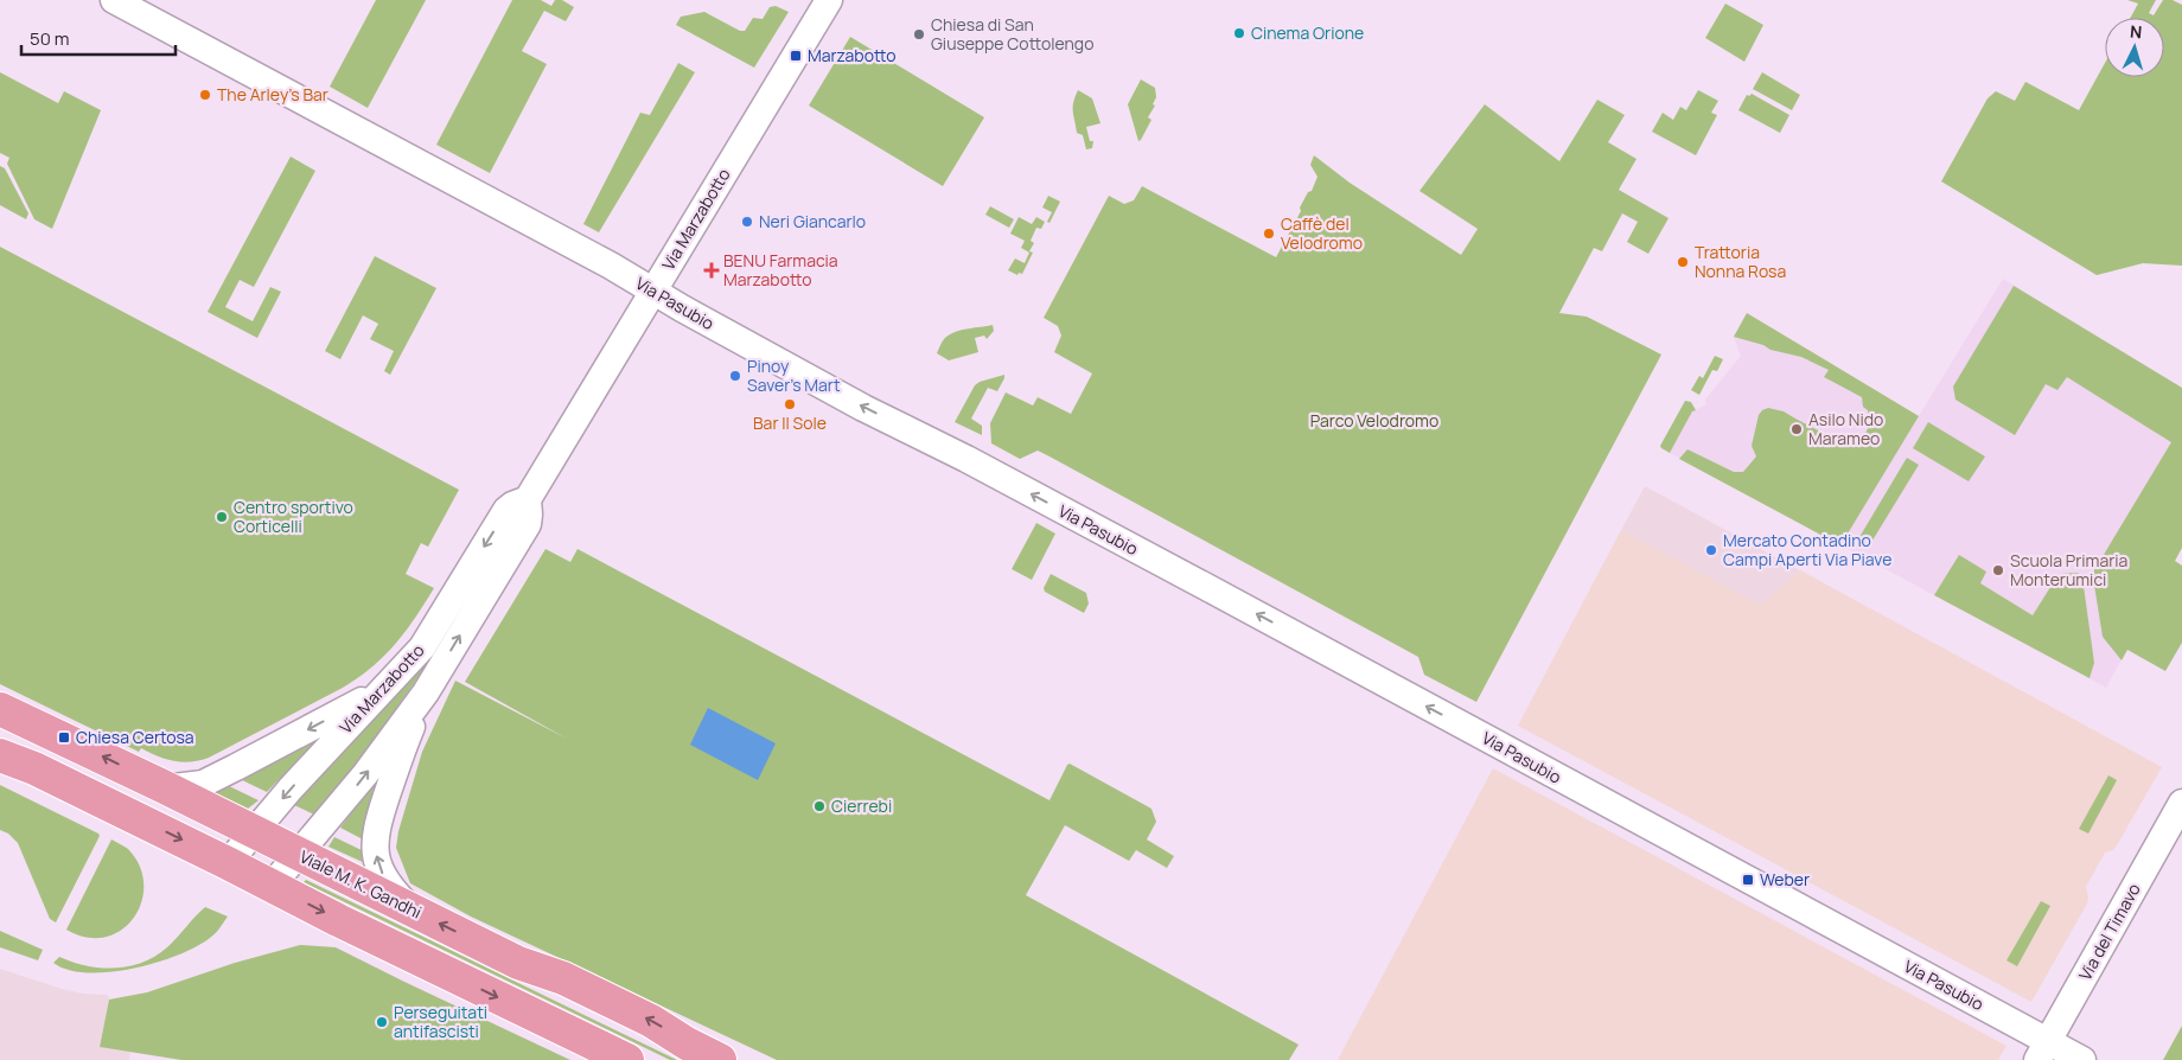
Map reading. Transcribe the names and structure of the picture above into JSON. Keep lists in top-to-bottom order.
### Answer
{
  "streets": {
    "main road": ["Viale M. K. Gandhi"],
    "street": ["Via Marzabotto", "Via Pasubio", "Via del Timavo"]
  },
  "crossings": [
    ["Via Marzabotto", "Via Pasubio"],
    ["Via Marzabotto", "Viale M. K. Gandhi"],
    ["Via Pasubio", "Via del Timavo"]
  ],
  "one_way": ["Via Pasubio"],
  "parks": ["Parco Velodromo"],
  "places": {
    "other": [
      "Cinema Orione",
      "Chiesa di San Giuseppe Cottolengo",
      "The Arley's Bar",
      "Neri Giancarlo",
      "Caffè del Velodromo",
      "Trattoria Nonna Rosa",
      "Pinoy Saver’s Mart",
      "Bar Il Sole",
      "Asilo Nido Marameo",
      "Centro sportivo Corticelli",
      "Mercato Contadino Campi Aperti Via Piave",
      "Scuola Primaria Monterumici",
      "Cierrebi",
      "Perseguitati antifascisti"
    ],
    "transit": ["Marzabotto", "Chiesa Certosa", "Weber"],
    "health": ["BENU Farmacia Marzabotto"]
  },
  "scale_bar": "50 m",
  "north": "top"
}
